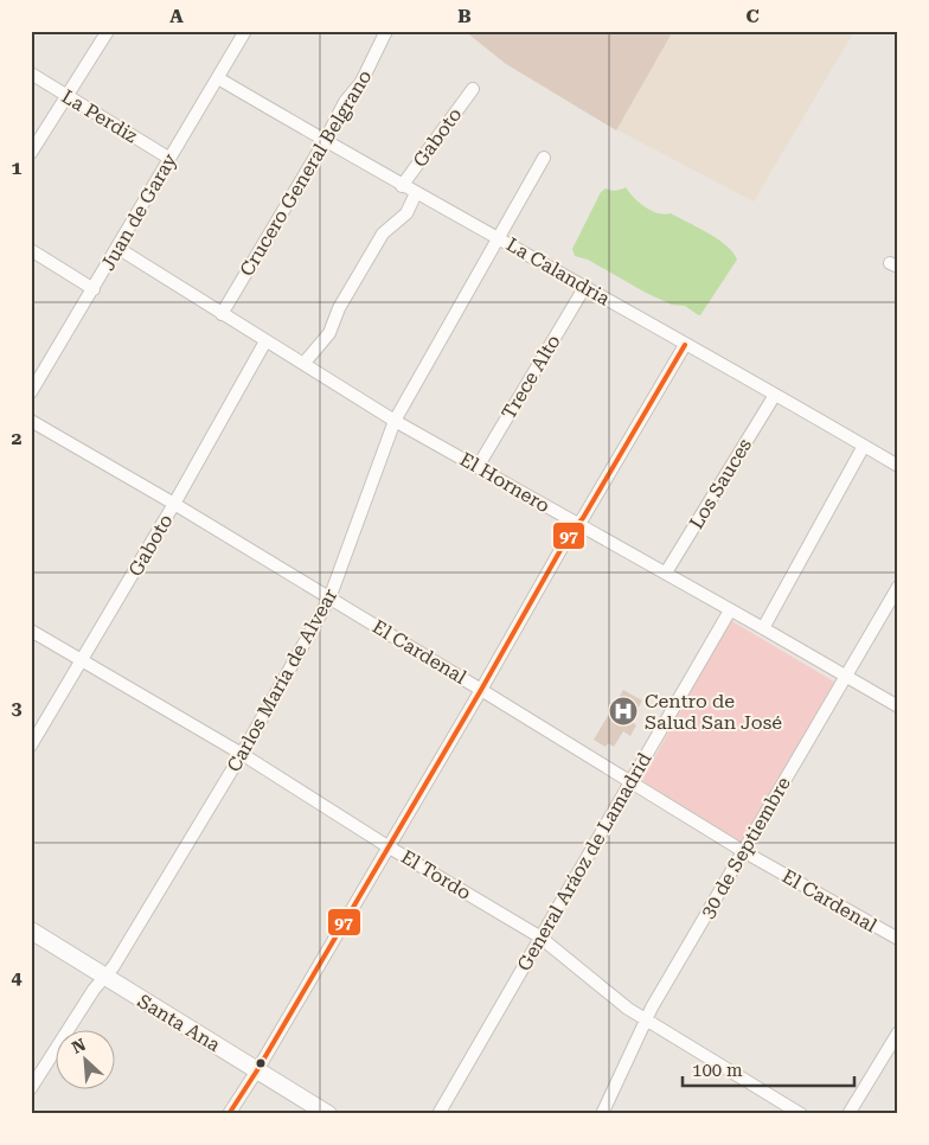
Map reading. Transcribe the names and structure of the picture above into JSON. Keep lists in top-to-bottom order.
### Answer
{
  "streets": {
    "street": [
      "La Perdiz",
      "Gaboto",
      "Crucero General Belgrano",
      "Juan de Garay",
      "La Calandria",
      "Trece Alto",
      "El Hornero",
      "Los Sauces",
      "El Cardenal",
      "Carlos María de Alvear",
      "30 de Septiembre",
      "General Aráoz de Lamadrid",
      "El Tordo",
      "Santa Ana"
    ]
  },
  "crossings": [
    ["La Perdiz", "Juan de Garay"],
    ["Gaboto", "La Calandria"],
    ["Gaboto", "El Hornero"],
    ["Gaboto", "El Cardenal"],
    ["Gaboto", "El Tordo"],
    ["Crucero General Belgrano", "La Calandria"],
    ["Crucero General Belgrano", "El Hornero"],
    ["Juan de Garay", "La Calandria"],
    ["Juan de Garay", "El Hornero"],
    ["La Calandria", "Trece Alto"],
    ["La Calandria", "Los Sauces"],
    ["La Calandria", "Carlos María de Alvear"],
    ["Trece Alto", "El Hornero"],
    ["El Hornero", "Los Sauces"],
    ["El Hornero", "Carlos María de Alvear"],
    ["El Hornero", "30 de Septiembre"],
    ["El Hornero", "General Aráoz de Lamadrid"],
    ["El Cardenal", "Carlos María de Alvear"],
    ["El Cardenal", "30 de Septiembre"],
    ["El Cardenal", "General Aráoz de Lamadrid"],
    ["Carlos María de Alvear", "El Tordo"],
    ["Carlos María de Alvear", "Santa Ana"],
    ["30 de Septiembre", "El Tordo"],
    ["General Aráoz de Lamadrid", "El Tordo"]
  ],
  "places": {
    "hospital": ["Centro de Salud San José"]
  },
  "lines": ["transit line 97"],
  "scale_bar": "100 m",
  "north": "top left",
  "grid": {
    "columns": ["A", "B", "C"],
    "rows": [
      "1",
      "2",
      "3",
      "4"
    ]
  }
}
